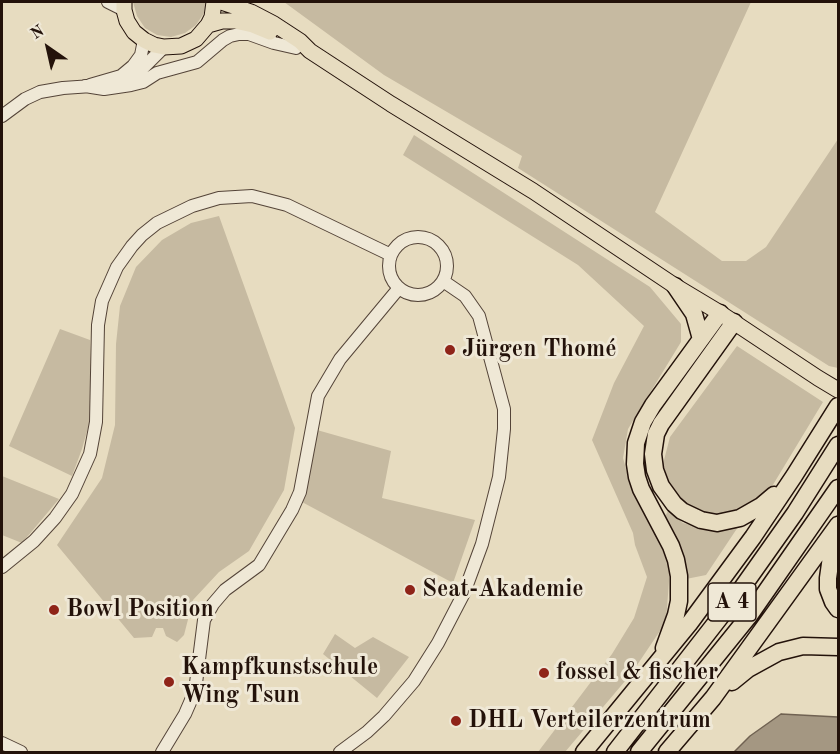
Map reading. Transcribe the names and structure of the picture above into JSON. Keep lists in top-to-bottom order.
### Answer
{
  "streets": {
    "highway": ["A 4"]
  },
  "places": [
    "Jürgen Thomé",
    "Seat-Akademie",
    "Bowl Position",
    "fossel & fischer",
    "Kampfkunstschule Wing Tsun",
    "DHL Verteilerzentrum"
  ],
  "north": "top left"
}
